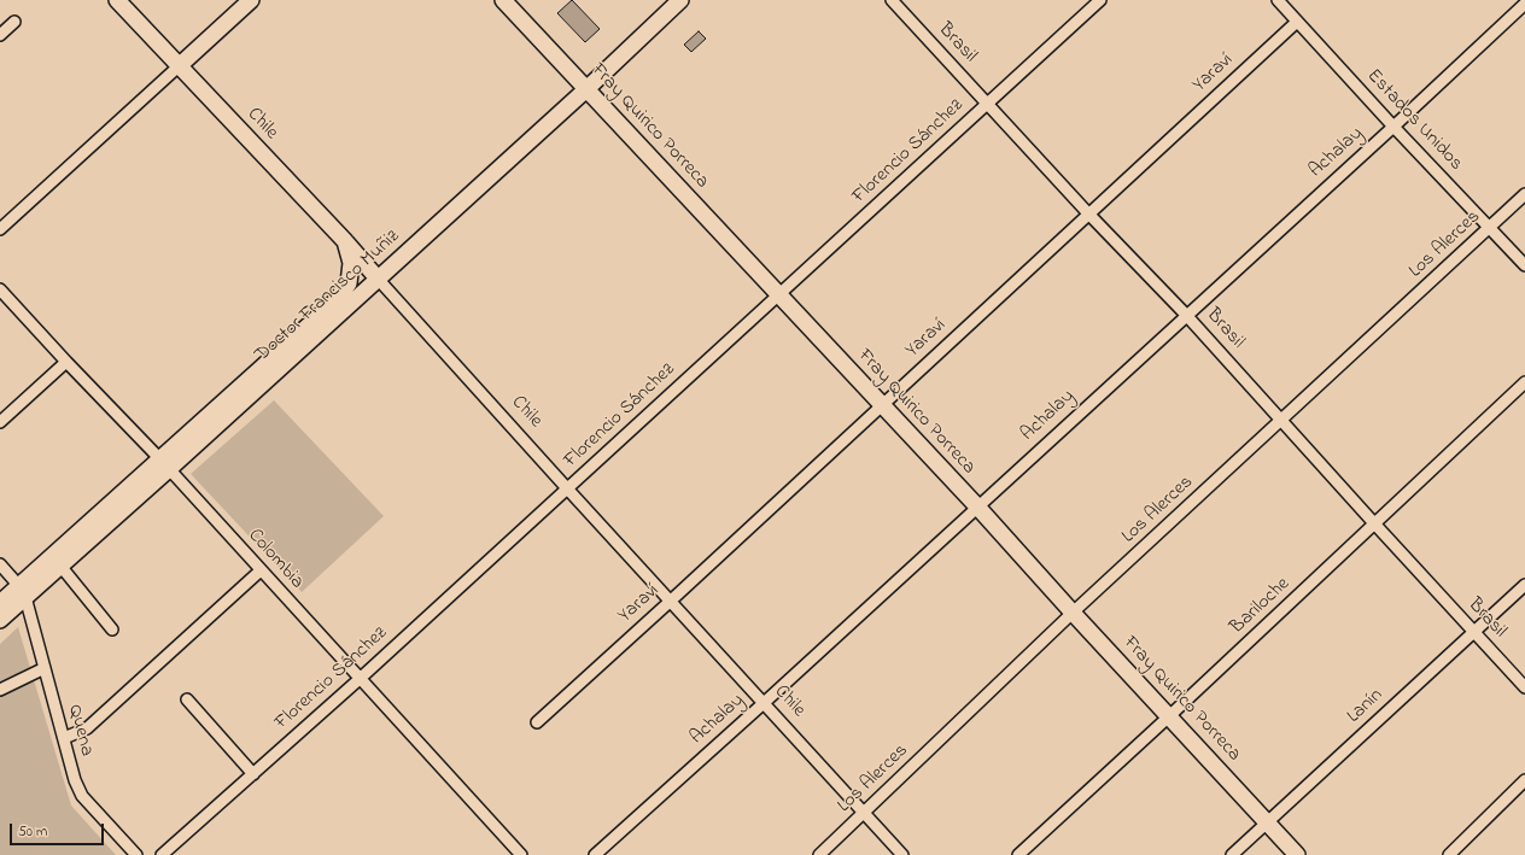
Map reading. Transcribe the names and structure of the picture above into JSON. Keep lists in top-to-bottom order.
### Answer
{
  "streets": {
    "main road": ["Chile", "Fray Quirico Porreca", "Doctor Francisco Muñiz"],
    "street": [
      "Brasil",
      "Yaraví",
      "Estados Unidos",
      "Florencio Sánchez",
      "Achalay",
      "Los Alerces",
      "Colombia",
      "Bariloche",
      "Lanín",
      "Quena"
    ]
  },
  "crossings": [
    ["Brasil", "Yaraví"],
    ["Brasil", "Florencio Sánchez"],
    ["Brasil", "Achalay"],
    ["Brasil", "Los Alerces"],
    ["Brasil", "Bariloche"],
    ["Brasil", "Lanín"],
    ["Yaraví", "Estados Unidos"],
    ["Yaraví", "Chile"],
    ["Yaraví", "Fray Quirico Porreca"],
    ["Estados Unidos", "Achalay"],
    ["Estados Unidos", "Los Alerces"],
    ["Chile", "Florencio Sánchez"],
    ["Chile", "Achalay"],
    ["Chile", "Los Alerces"],
    ["Chile", "Doctor Francisco Muñiz"],
    ["Fray Quirico Porreca", "Florencio Sánchez"],
    ["Fray Quirico Porreca", "Achalay"],
    ["Fray Quirico Porreca", "Los Alerces"],
    ["Fray Quirico Porreca", "Doctor Francisco Muñiz"],
    ["Fray Quirico Porreca", "Bariloche"],
    ["Fray Quirico Porreca", "Lanín"],
    ["Florencio Sánchez", "Colombia"],
    ["Doctor Francisco Muñiz", "Colombia"],
    ["Doctor Francisco Muñiz", "Quena"]
  ],
  "scale_bar": "50 m"
}
